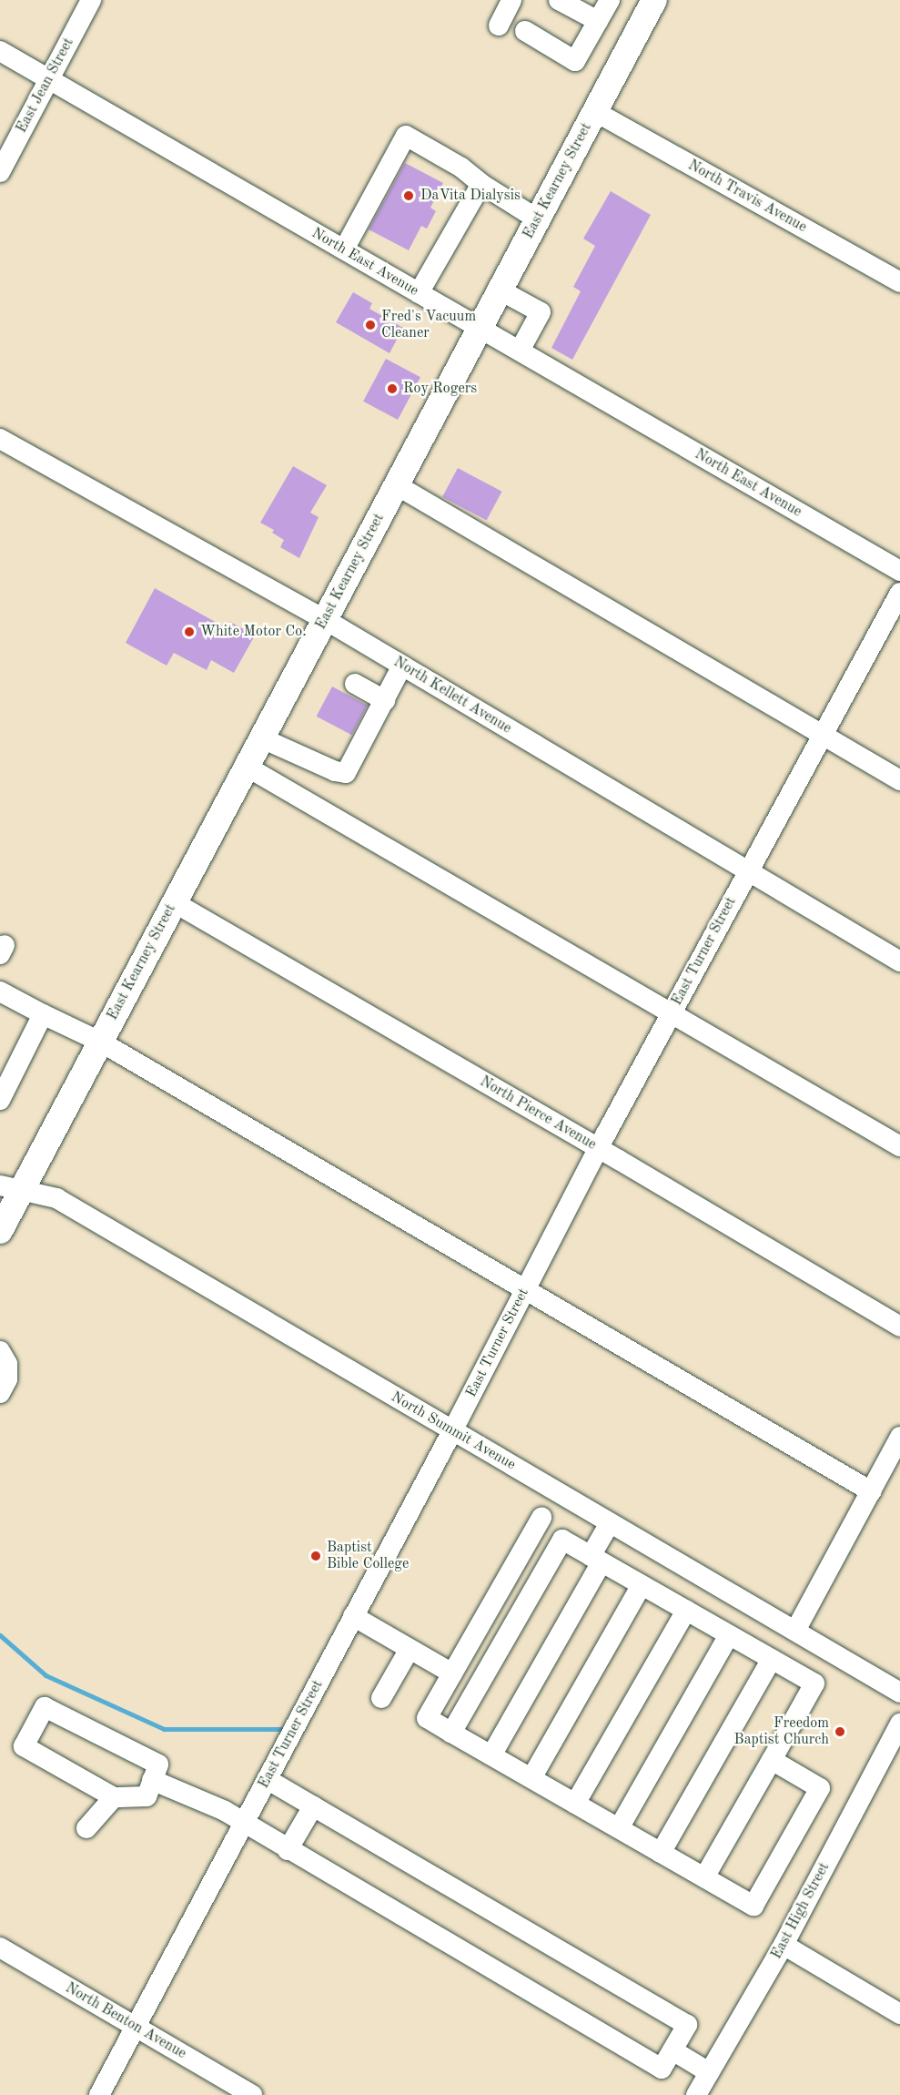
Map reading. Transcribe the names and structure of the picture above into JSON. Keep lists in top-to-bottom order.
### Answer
{
  "streets": {
    "main road": ["East Kearney Street"],
    "street": [
      "East Jean Street",
      "North Travis Avenue",
      "North East Avenue",
      "North Kellett Avenue",
      "East Turner Street",
      "North Pierce Avenue",
      "North Summit Avenue",
      "East High Street",
      "North Benton Avenue"
    ]
  },
  "crossings": [
    ["East Jean Street", "North East Avenue"],
    ["East Kearney Street", "North Travis Avenue"],
    ["East Kearney Street", "North East Avenue"],
    ["East Kearney Street", "North Kellett Avenue"],
    ["East Kearney Street", "North Pierce Avenue"],
    ["East Kearney Street", "North Summit Avenue"],
    ["North Kellett Avenue", "East Turner Street"],
    ["East Turner Street", "North Pierce Avenue"],
    ["East Turner Street", "North Summit Avenue"],
    ["East Turner Street", "North Benton Avenue"]
  ],
  "places": [
    "DaVita Dialysis",
    "Fred's Vacuum Cleaner",
    "Roy Rogers",
    "White Motor Co.",
    "Baptist Bible College",
    "Freedom Baptist Church"
  ]
}
